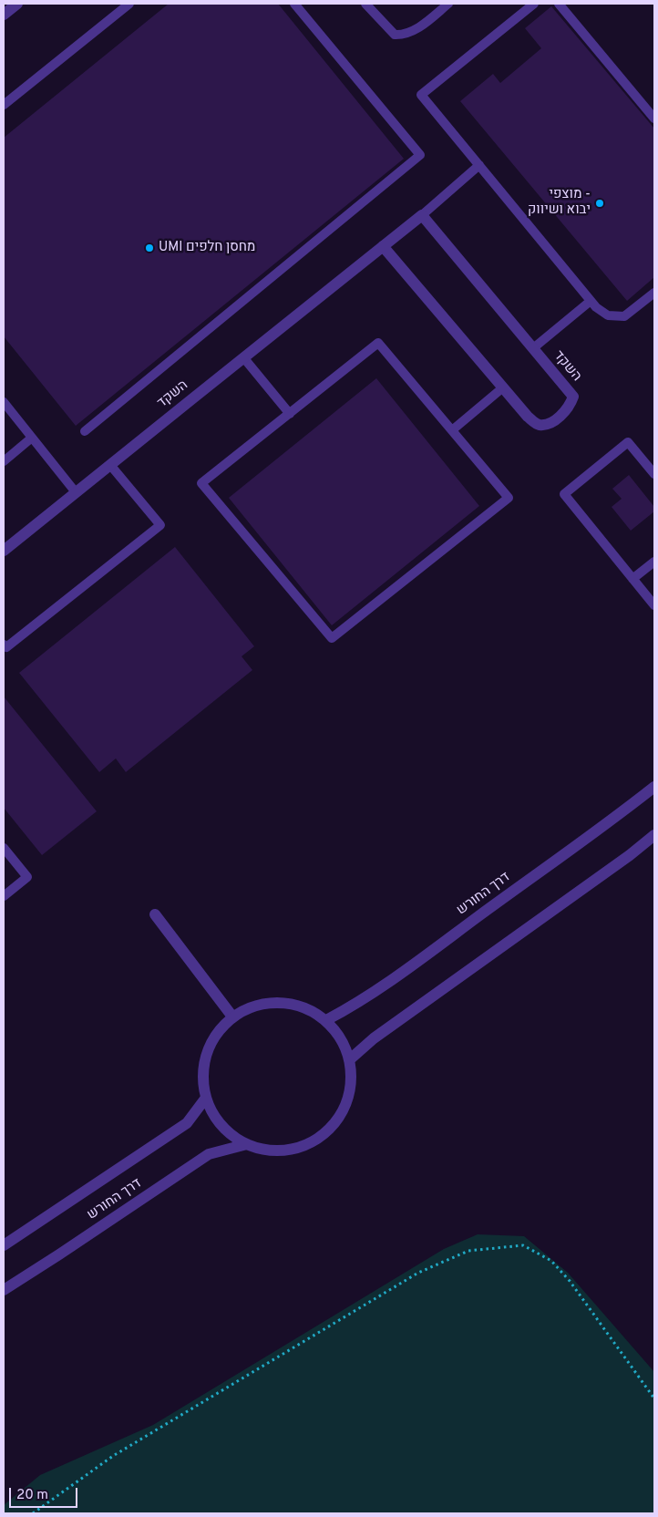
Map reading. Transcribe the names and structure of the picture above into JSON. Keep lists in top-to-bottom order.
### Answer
{
  "streets": {
    "street": ["השקד", "דרך החורש"]
  },
  "places": ["מוצפי - יבוא ושיווק", "UMI מחסן חלפים"],
  "scale_bar": "20 m"
}
